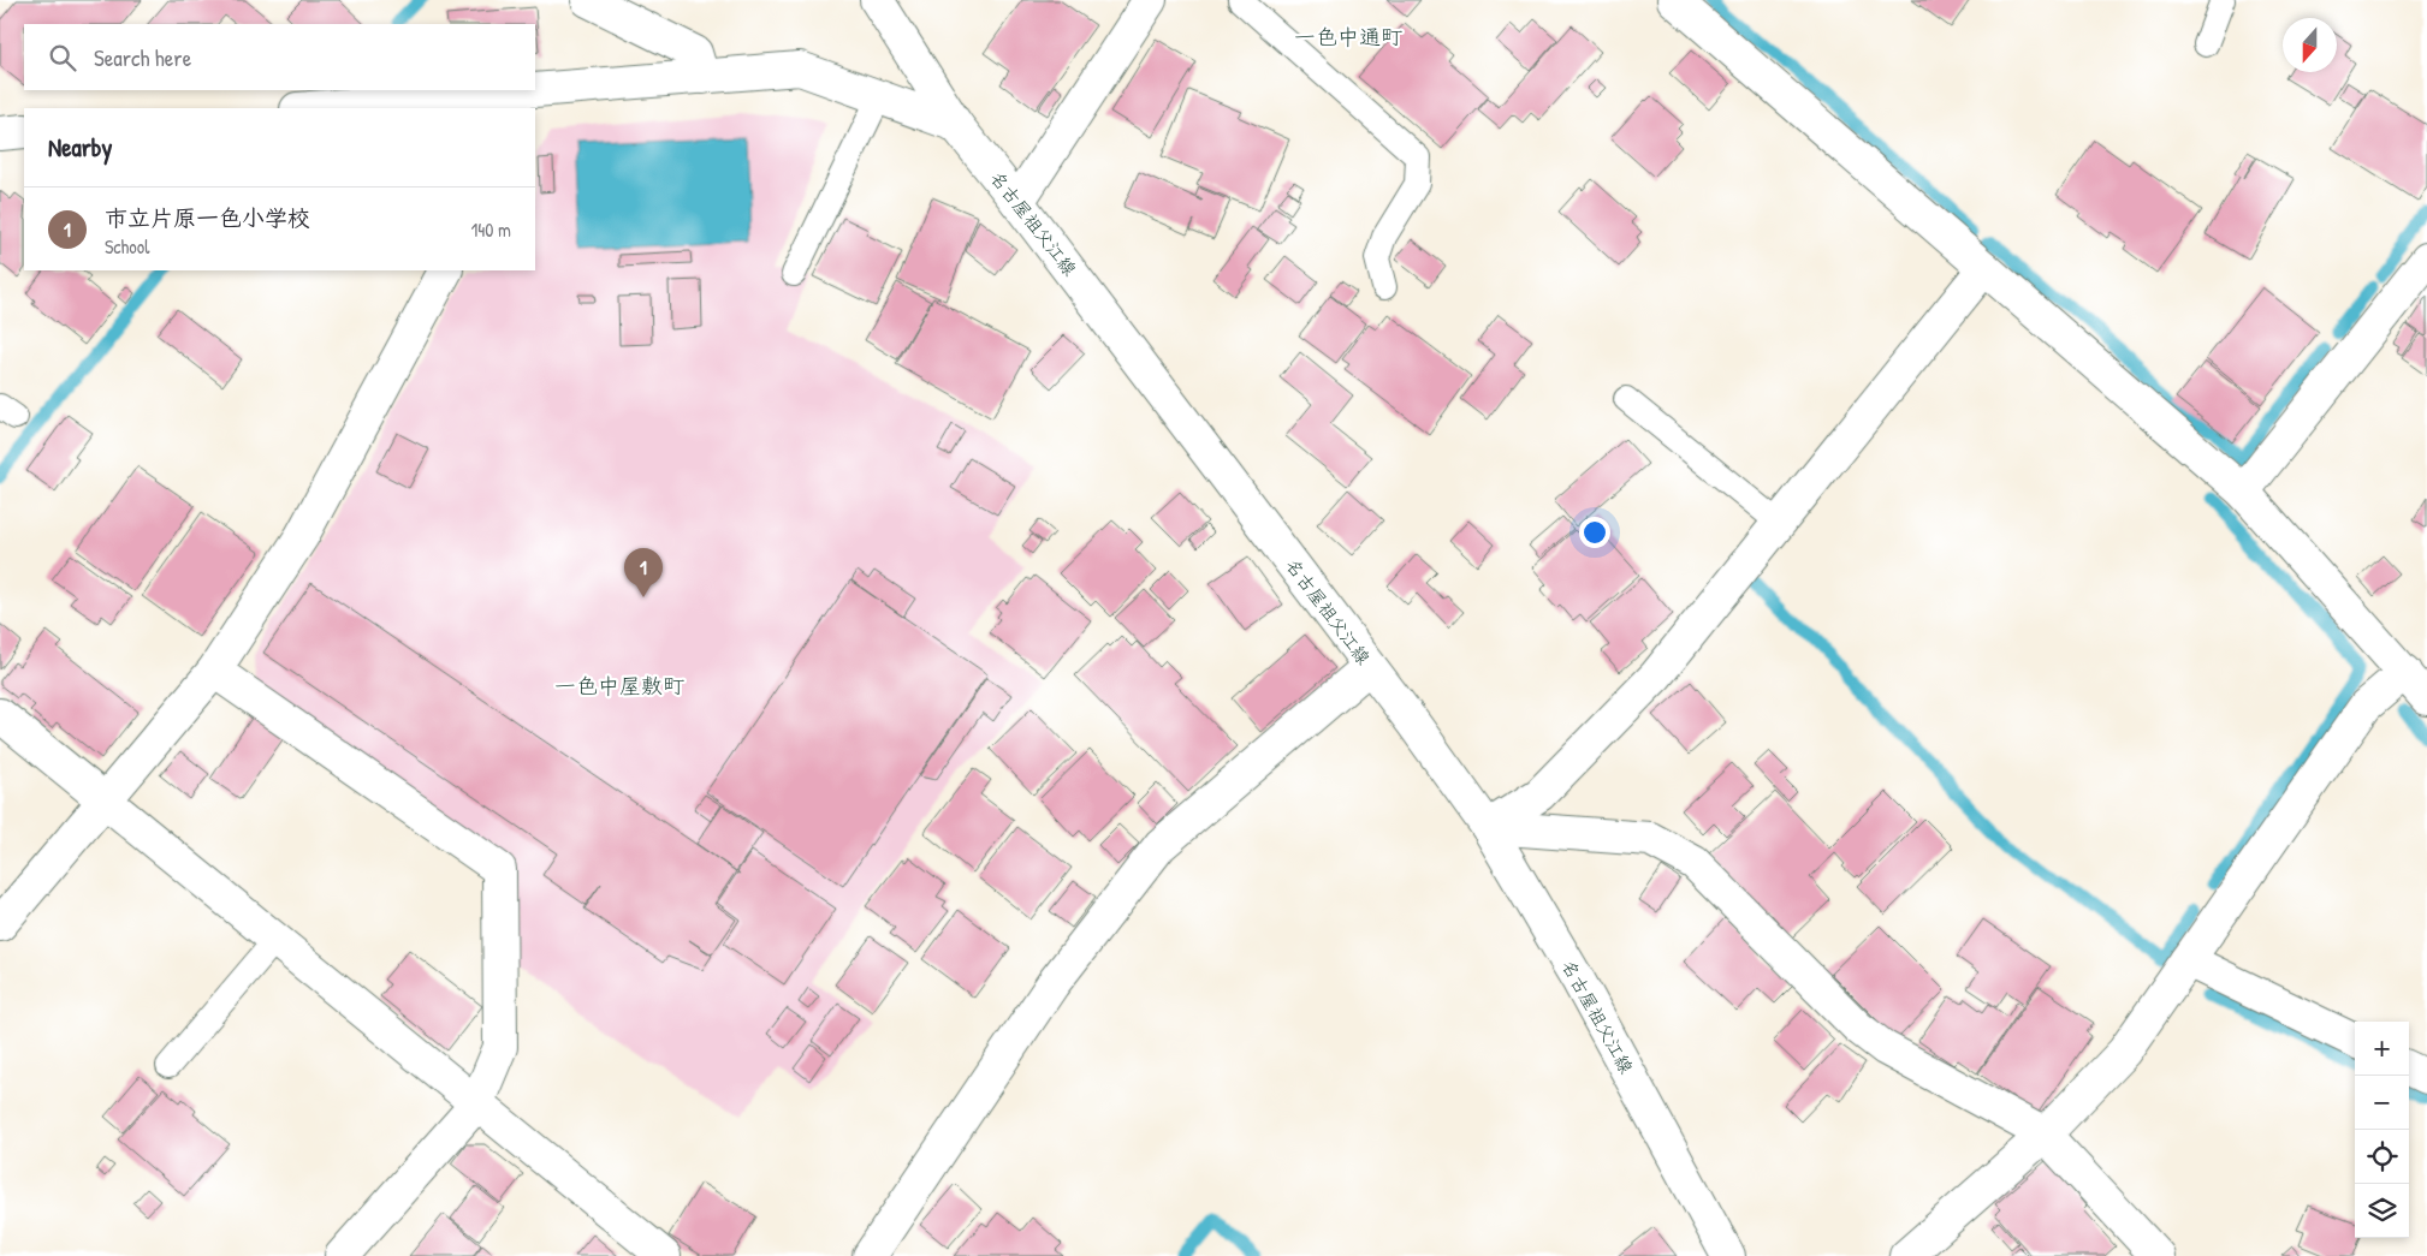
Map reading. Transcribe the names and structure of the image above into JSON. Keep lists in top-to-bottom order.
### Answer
{
  "streets": {
    "street": ["名古屋祖父江線"]
  },
  "districts": ["一色中通町", "一色中屋敷町"],
  "north": "bottom",
  "page": {
    "search": "Search here",
    "heading": "Nearby",
    "list": [
      {
        "mark": "1",
        "name": "市立片原一色小学校",
        "note": "School",
        "value": "140 m"
      }
    ],
    "pins": "1",
    "map_buttons": ["+", "−"]
  }
}
